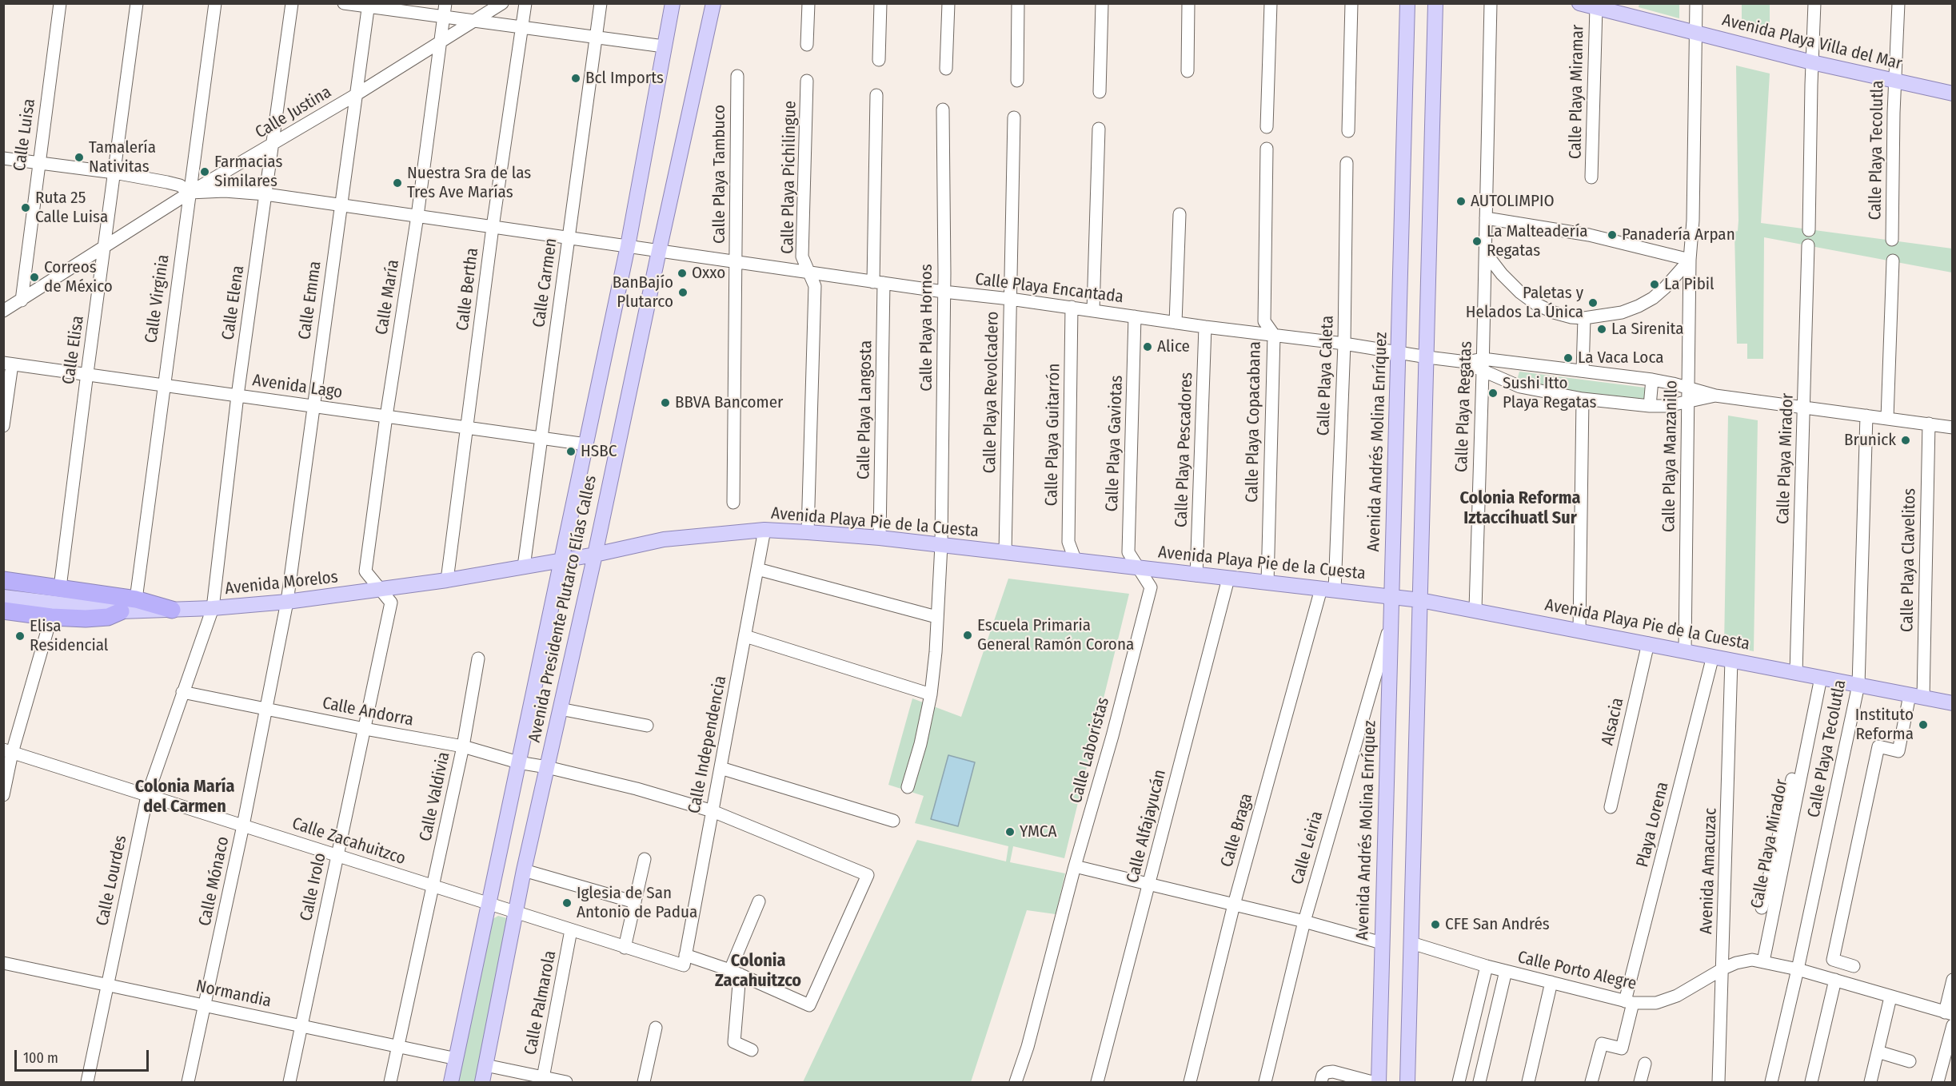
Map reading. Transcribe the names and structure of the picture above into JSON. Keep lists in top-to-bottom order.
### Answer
{
  "streets": {
    "main road": [
      "Avenida Playa Villa del Mar",
      "Avenida Andrés Molina Enríquez",
      "Avenida Playa Pie de la Cuesta",
      "Avenida Morelos",
      "Avenida Presidente Plutarco Elías Calles"
    ],
    "street": [
      "Calle Playa Miramar",
      "Calle Justina",
      "Calle Luisa",
      "Calle Playa Tecolutla",
      "Calle Playa Tambuco",
      "Calle Playa Pichilingue",
      "Calle Carmen",
      "Calle Playa Encantada",
      "Calle Bertha",
      "Calle María",
      "Calle Virginia",
      "Calle Emma",
      "Calle Elena",
      "Calle Playa Hornos",
      "Calle Elisa",
      "Calle Playa Caleta",
      "Avenida Lago",
      "Calle Playa Revolcadero",
      "Calle Playa Regatas",
      "Calle Playa Langosta",
      "Calle Playa Copacabana",
      "Calle Playa Guitarrón",
      "Calle Playa Gaviotas",
      "Calle Playa Pescadores",
      "Calle Playa Manzanillo",
      "Calle Playa Mirador",
      "Calle Playa Clavelitos",
      "Calle Andorra",
      "Alsacia",
      "Calle Independencia",
      "Calle Laboristas",
      "Calle Valdivia",
      "Playa Lorena",
      "Calle Alfajayucán",
      "Calle Braga",
      "Calle Zacahuitzco",
      "Calle Leiria",
      "Avenida Amacuzac",
      "Calle Lourdes",
      "Calle Mónaco",
      "Calle Irolo",
      "Calle Porto Alegre",
      "Normandia",
      "Calle Palmarola"
    ]
  },
  "crossings": [
    ["Avenida Playa Villa del Mar", "Calle Playa Miramar"],
    ["Avenida Playa Villa del Mar", "Calle Playa Tecolutla"],
    ["Avenida Playa Villa del Mar", "Calle Playa Manzanillo"],
    ["Calle Justina", "Calle Luisa"],
    ["Calle Justina", "Calle Playa Encantada"],
    ["Calle Justina", "Calle María"],
    ["Calle Justina", "Calle Virginia"],
    ["Calle Justina", "Calle Emma"],
    ["Calle Justina", "Calle Elena"],
    ["Calle Justina", "Calle Elisa"],
    ["Calle Playa Tecolutla", "Calle Playa Encantada"],
    ["Calle Playa Tecolutla", "Avenida Playa Pie de la Cuesta"],
    ["Calle Playa Tecolutla", "Calle Porto Alegre"],
    ["Calle Playa Tambuco", "Calle Playa Encantada"],
    ["Calle Playa Pichilingue", "Calle Playa Encantada"],
    ["Calle Playa Pichilingue", "Avenida Playa Pie de la Cuesta"],
    ["Calle Carmen", "Calle Playa Encantada"],
    ["Calle Carmen", "Avenida Lago"],
    ["Calle Carmen", "Avenida Morelos"],
    ["Calle Playa Encantada", "Calle Bertha"],
    ["Calle Playa Encantada", "Calle María"],
    ["Calle Playa Encantada", "Calle Virginia"],
    ["Calle Playa Encantada", "Calle Emma"],
    ["Calle Playa Encantada", "Calle Elena"],
    ["Calle Playa Encantada", "Calle Playa Hornos"],
    ["Calle Playa Encantada", "Calle Playa Caleta"],
    ["Calle Playa Encantada", "Calle Playa Revolcadero"],
    ["Calle Playa Encantada", "Calle Playa Regatas"],
    ["Calle Playa Encantada", "Calle Playa Langosta"],
    ["Calle Playa Encantada", "Calle Playa Copacabana"],
    ["Calle Playa Encantada", "Calle Playa Guitarrón"],
    ["Calle Playa Encantada", "Avenida Andrés Molina Enríquez"],
    ["Calle Playa Encantada", "Calle Playa Gaviotas"],
    ["Calle Playa Encantada", "Calle Playa Pescadores"],
    ["Calle Playa Encantada", "Calle Playa Manzanillo"],
    ["Calle Playa Encantada", "Calle Playa Mirador"],
    ["Calle Playa Encantada", "Calle Playa Clavelitos"],
    ["Calle Playa Encantada", "Avenida Presidente Plutarco Elías Calles"],
    ["Calle Bertha", "Avenida Lago"],
    ["Calle Bertha", "Avenida Morelos"],
    ["Calle María", "Avenida Lago"],
    ["Calle María", "Avenida Morelos"],
    ["Calle María", "Calle Irolo"],
    ["Calle Virginia", "Avenida Lago"],
    ["Calle Emma", "Avenida Lago"],
    ["Calle Emma", "Avenida Morelos"],
    ["Calle Emma", "Calle Mónaco"],
    ["Calle Elena", "Avenida Lago"],
    ["Calle Elena", "Avenida Morelos"],
    ["Calle Elena", "Calle Lourdes"],
    ["Calle Playa Hornos", "Avenida Playa Pie de la Cuesta"],
    ["Calle Elisa", "Avenida Lago"],
    ["Calle Playa Caleta", "Avenida Playa Pie de la Cuesta"],
    ["Calle Playa Caleta", "Calle Braga"],
    ["Avenida Lago", "Avenida Presidente Plutarco Elías Calles"],
    ["Calle Playa Revolcadero", "Avenida Playa Pie de la Cuesta"],
    ["Calle Playa Regatas", "Avenida Playa Pie de la Cuesta"],
    ["Calle Playa Langosta", "Avenida Playa Pie de la Cuesta"],
    ["Calle Playa Copacabana", "Avenida Playa Pie de la Cuesta"],
    ["Calle Playa Guitarrón", "Avenida Playa Pie de la Cuesta"],
    ["Avenida Andrés Molina Enríquez", "Avenida Playa Pie de la Cuesta"],
    ["Avenida Andrés Molina Enríquez", "Calle Leiria"],
    ["Calle Playa Gaviotas", "Avenida Playa Pie de la Cuesta"],
    ["Calle Playa Gaviotas", "Calle Laboristas"],
    ["Calle Playa Pescadores", "Avenida Playa Pie de la Cuesta"],
    ["Calle Playa Manzanillo", "Avenida Playa Pie de la Cuesta"],
    ["Calle Playa Mirador", "Avenida Playa Pie de la Cuesta"],
    ["Calle Playa Mirador", "Calle Porto Alegre"],
    ["Avenida Playa Pie de la Cuesta", "Calle Playa Clavelitos"],
    ["Avenida Playa Pie de la Cuesta", "Avenida Morelos"],
    ["Avenida Playa Pie de la Cuesta", "Avenida Presidente Plutarco Elías Calles"],
    ["Avenida Playa Pie de la Cuesta", "Alsacia"],
    ["Avenida Playa Pie de la Cuesta", "Calle Independencia"],
    ["Avenida Playa Pie de la Cuesta", "Calle Laboristas"],
    ["Avenida Playa Pie de la Cuesta", "Playa Lorena"],
    ["Avenida Playa Pie de la Cuesta", "Calle Alfajayucán"],
    ["Avenida Playa Pie de la Cuesta", "Calle Braga"],
    ["Avenida Playa Pie de la Cuesta", "Avenida Amacuzac"],
    ["Avenida Morelos", "Avenida Presidente Plutarco Elías Calles"],
    ["Avenida Morelos", "Calle Lourdes"],
    ["Avenida Morelos", "Calle Mónaco"],
    ["Avenida Morelos", "Calle Irolo"],
    ["Avenida Presidente Plutarco Elías Calles", "Calle Andorra"],
    ["Avenida Presidente Plutarco Elías Calles", "Calle Zacahuitzco"],
    ["Avenida Presidente Plutarco Elías Calles", "Normandia"],
    ["Calle Andorra", "Calle Independencia"],
    ["Calle Andorra", "Calle Valdivia"],
    ["Calle Andorra", "Calle Zacahuitzco"],
    ["Calle Andorra", "Calle Lourdes"],
    ["Calle Andorra", "Calle Mónaco"],
    ["Calle Andorra", "Calle Irolo"],
    ["Calle Independencia", "Calle Zacahuitzco"],
    ["Calle Valdivia", "Calle Zacahuitzco"],
    ["Calle Valdivia", "Normandia"],
    ["Playa Lorena", "Calle Porto Alegre"],
    ["Calle Zacahuitzco", "Calle Lourdes"],
    ["Calle Zacahuitzco", "Calle Mónaco"],
    ["Calle Zacahuitzco", "Calle Irolo"],
    ["Calle Zacahuitzco", "Calle Palmarola"],
    ["Avenida Amacuzac", "Calle Porto Alegre"],
    ["Calle Lourdes", "Normandia"],
    ["Calle Mónaco", "Normandia"],
    ["Calle Irolo", "Normandia"]
  ],
  "districts": ["Colonia Reforma Iztaccíhuatl Sur", "Colonia María del Carmen", "Colonia Zacahuitzco"],
  "places": [
    "Bcl Imports",
    "Tamalería Nativitas",
    "Farmacias Similares",
    "Nuestra Sra de las Tres Ave Marías",
    "AUTOLIMPIO",
    "Ruta 25 Calle Luisa",
    "Panadería Arpan",
    "La Malteadería Regatas",
    "Oxxo",
    "Correos de México",
    "La Pibil",
    "BanBajío Plutarco",
    "Paletas y Helados La Única",
    "La Sirenita",
    "Alice",
    "La Vaca Loca",
    "Sushi Itto Playa Regatas",
    "BBVA Bancomer",
    "Brunick",
    "HSBC",
    "Escuela Primaria General Ramón Corona",
    "Elisa Residencial",
    "Instituto Reforma",
    "YMCA",
    "Iglesia de San Antonio de Padua",
    "CFE San Andrés"
  ],
  "scale_bar": "100 m"
}
